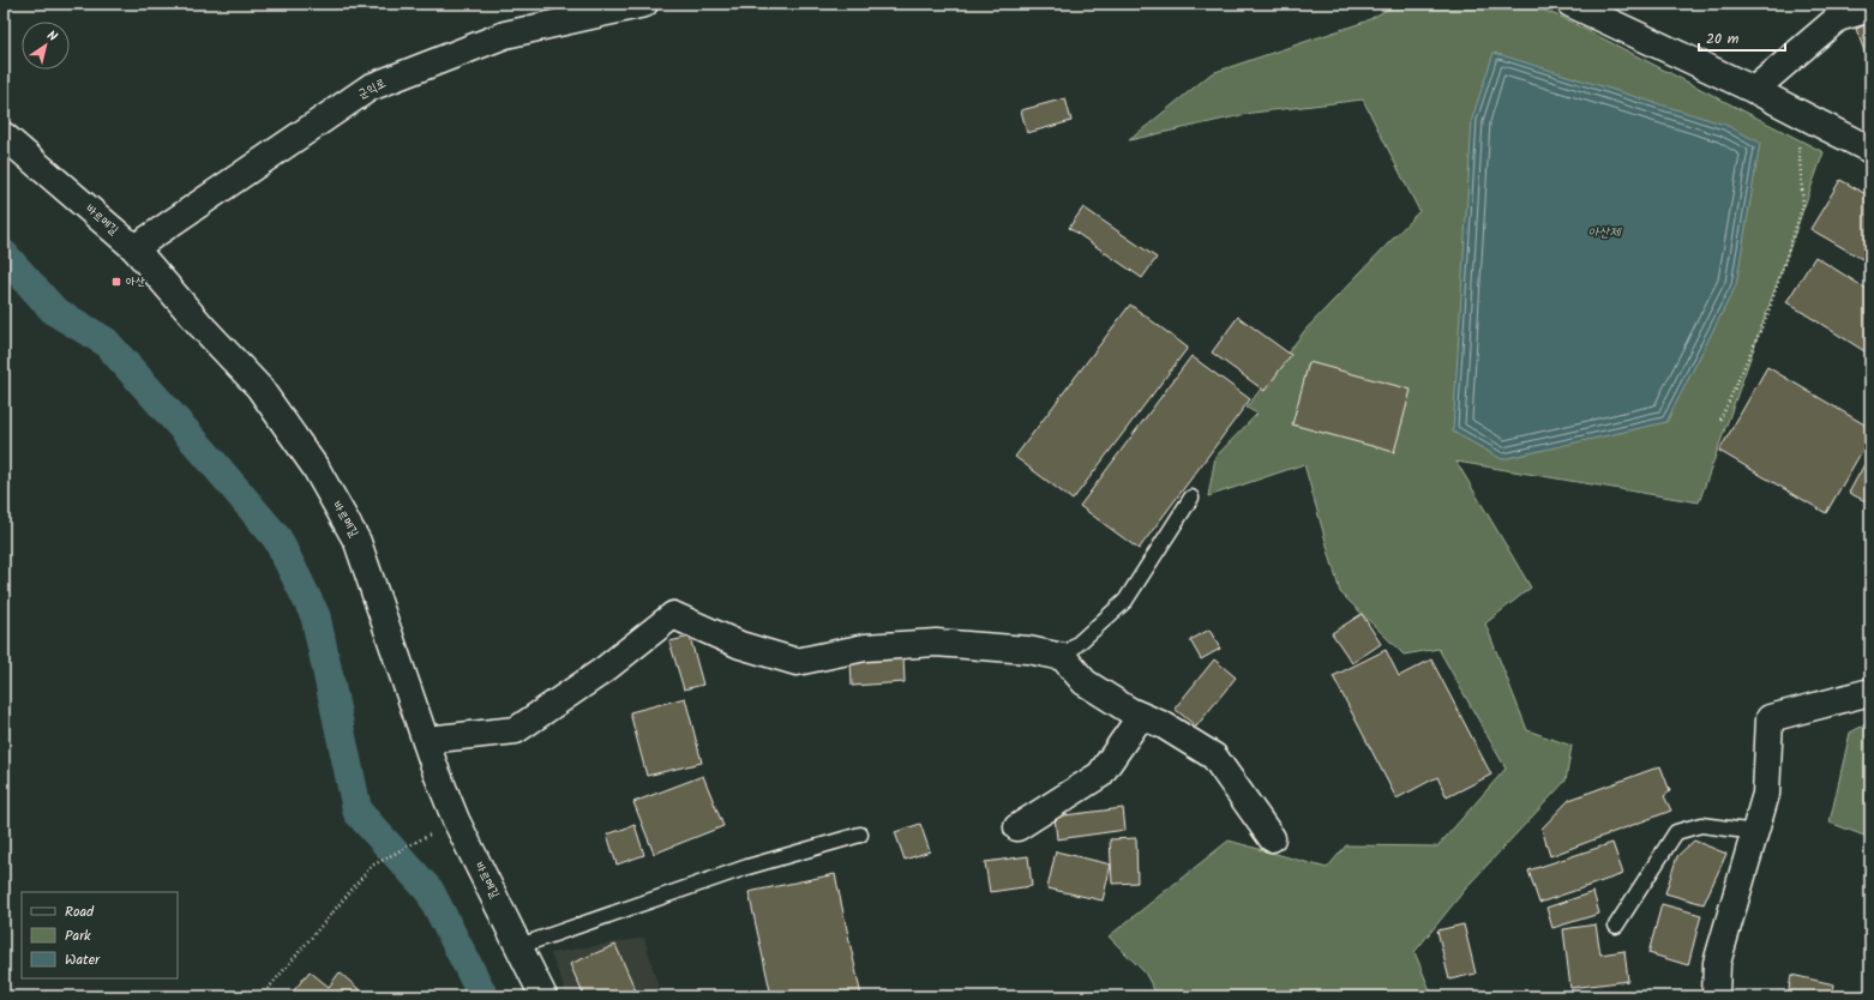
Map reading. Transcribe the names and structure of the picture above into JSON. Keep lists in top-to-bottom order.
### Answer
{
  "streets": {
    "street": ["군익로", "바르메길"]
  },
  "crossings": [
    ["군익로", "바르메길"]
  ],
  "water": ["아산제"],
  "places": {
    "transit": ["아산"]
  },
  "legend": ["Road", "Park", "Water"],
  "scale_bar": "20 m",
  "north": "top right"
}
